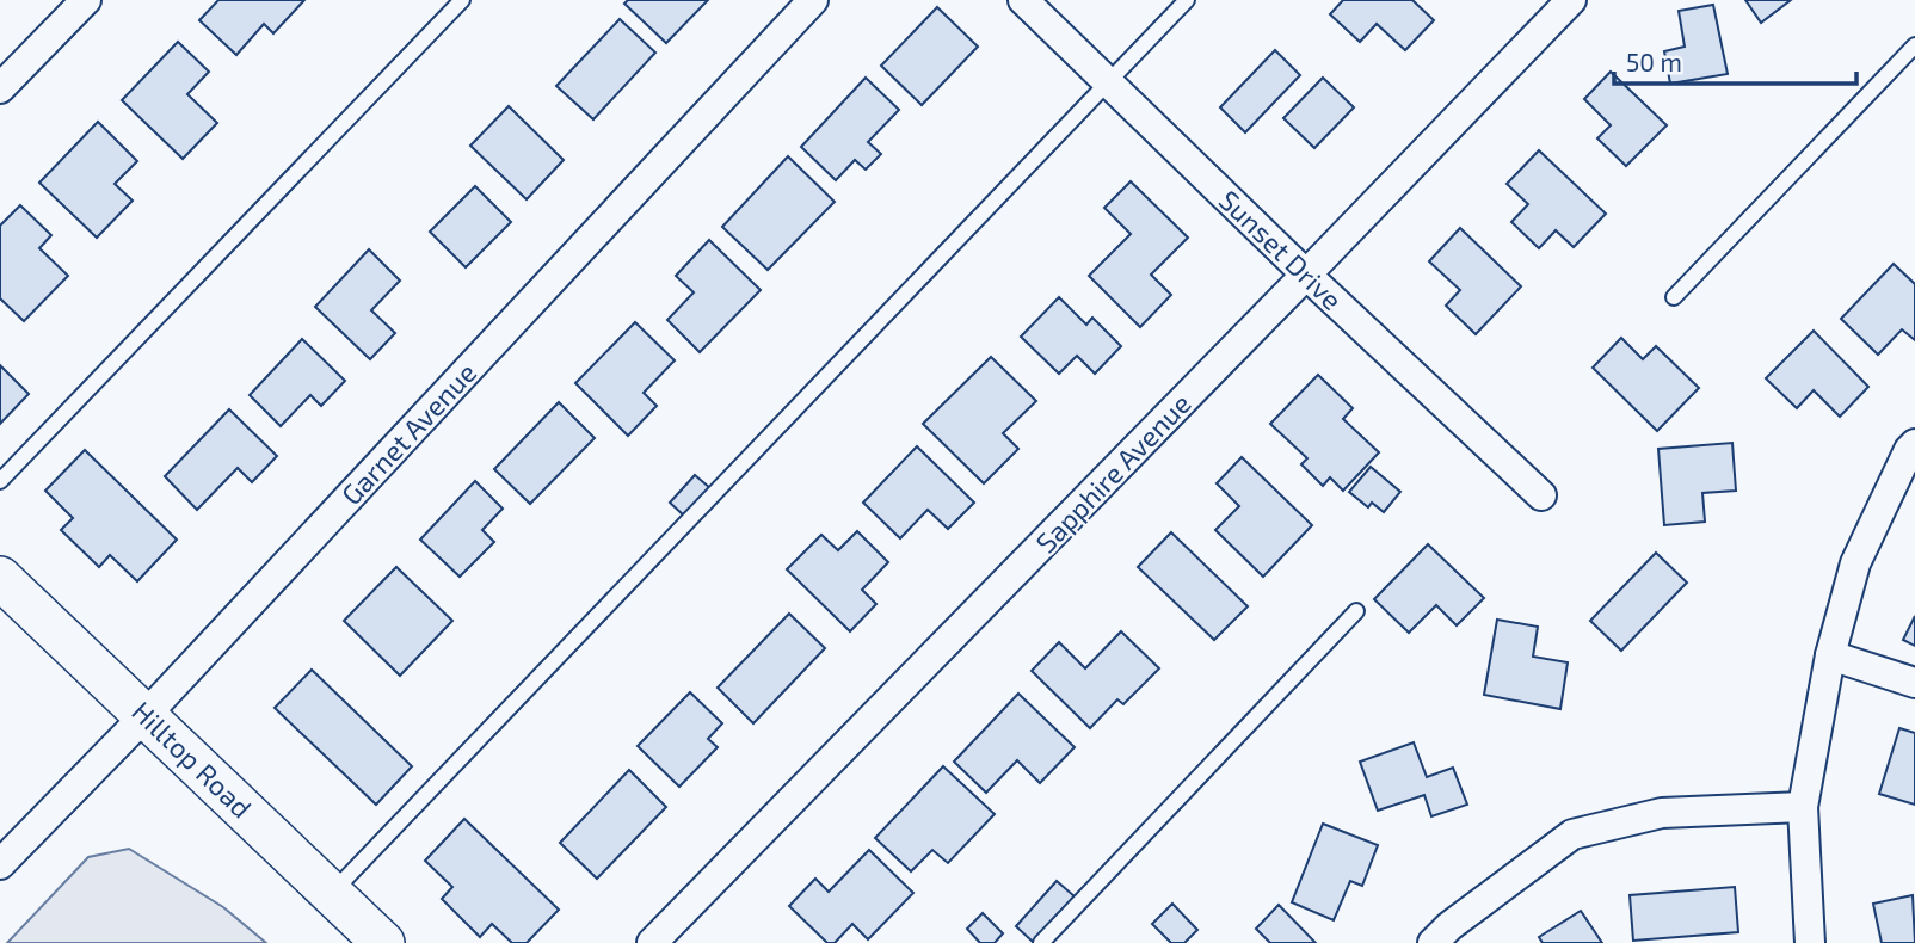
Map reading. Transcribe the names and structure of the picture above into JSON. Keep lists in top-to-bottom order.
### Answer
{
  "streets": {
    "main road": ["Hilltop Road"],
    "street": ["Sunset Drive", "Garnet Avenue", "Sapphire Avenue"]
  },
  "crossings": [
    ["Sunset Drive", "Sapphire Avenue"],
    ["Garnet Avenue", "Hilltop Road"]
  ],
  "scale_bar": "50 m"
}
